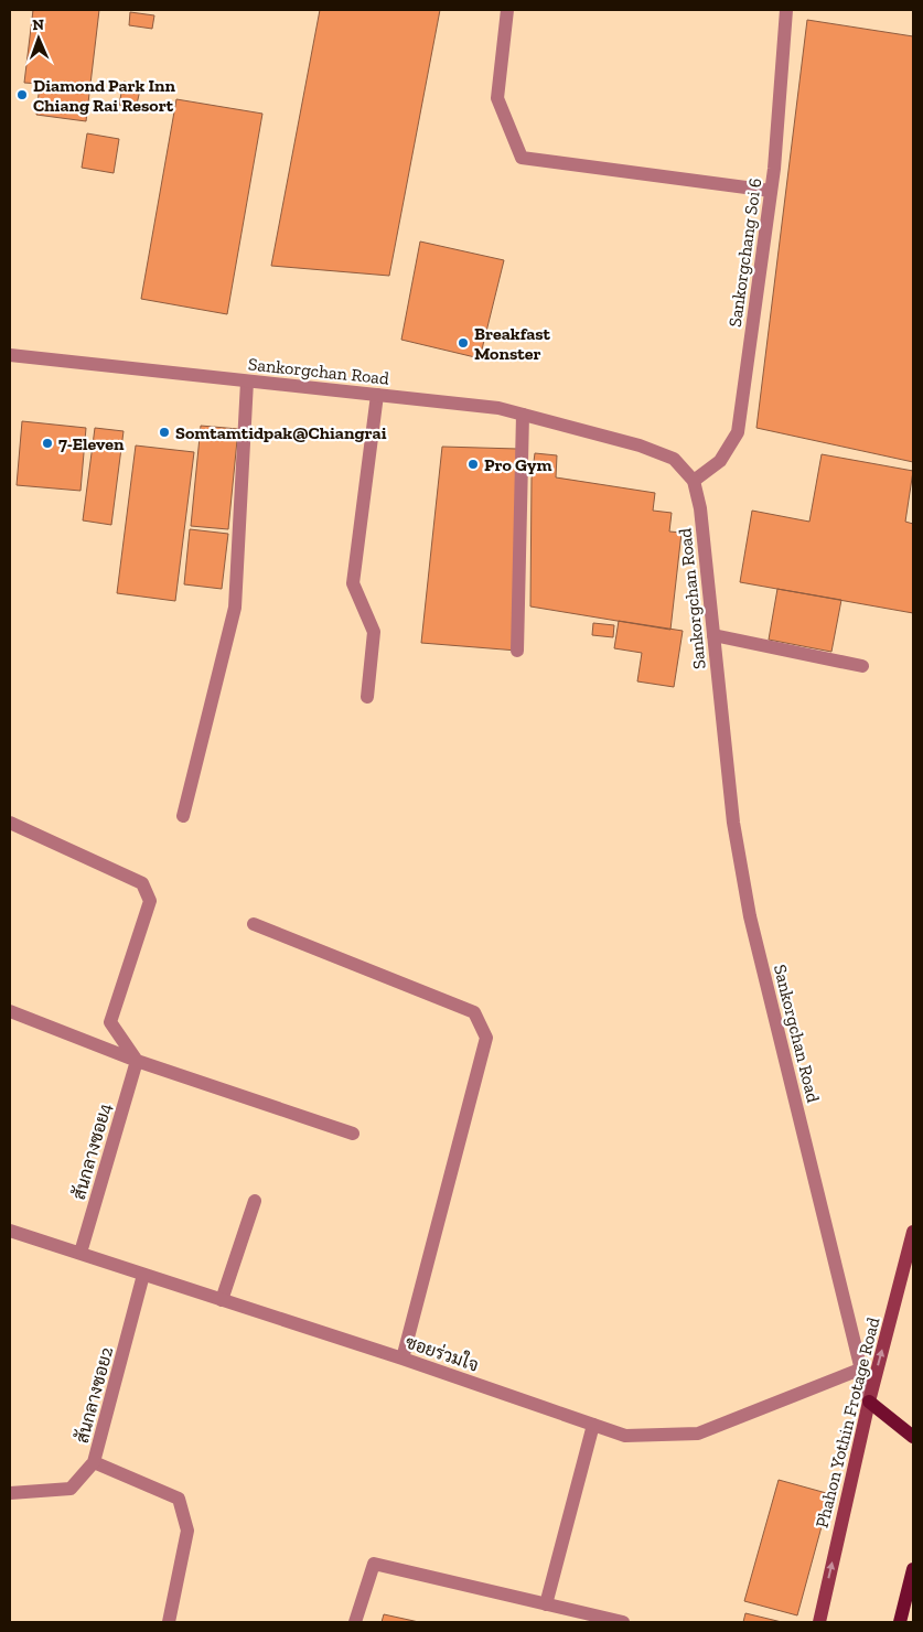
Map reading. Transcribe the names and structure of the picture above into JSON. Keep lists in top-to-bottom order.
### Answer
{
  "streets": {
    "main road": ["Phahon Yothin Frotage Road"],
    "street": [
      "Sankorgchang Soi 6",
      "Sankorgchan Road",
      "สันกลางซอย4",
      "ซอยร่วมใจ",
      "สันกลางซอย2"
    ]
  },
  "crossings": [
    ["Sankorgchang Soi 6", "Sankorgchan Road"],
    ["Sankorgchan Road", "ซอยร่วมใจ"],
    ["Sankorgchan Road", "Phahon Yothin Frotage Road"],
    ["สันกลางซอย4", "ซอยร่วมใจ"],
    ["ซอยร่วมใจ", "สันกลางซอย2"]
  ],
  "one_way": ["Phahon Yothin Frotage Road"],
  "places": [
    "Diamond Park Inn Chiang Rai Resort",
    "Breakfast Monster",
    "Somtamtidpak@Chiangrai",
    "7-Eleven",
    "Pro Gym"
  ],
  "north": "top"
}
